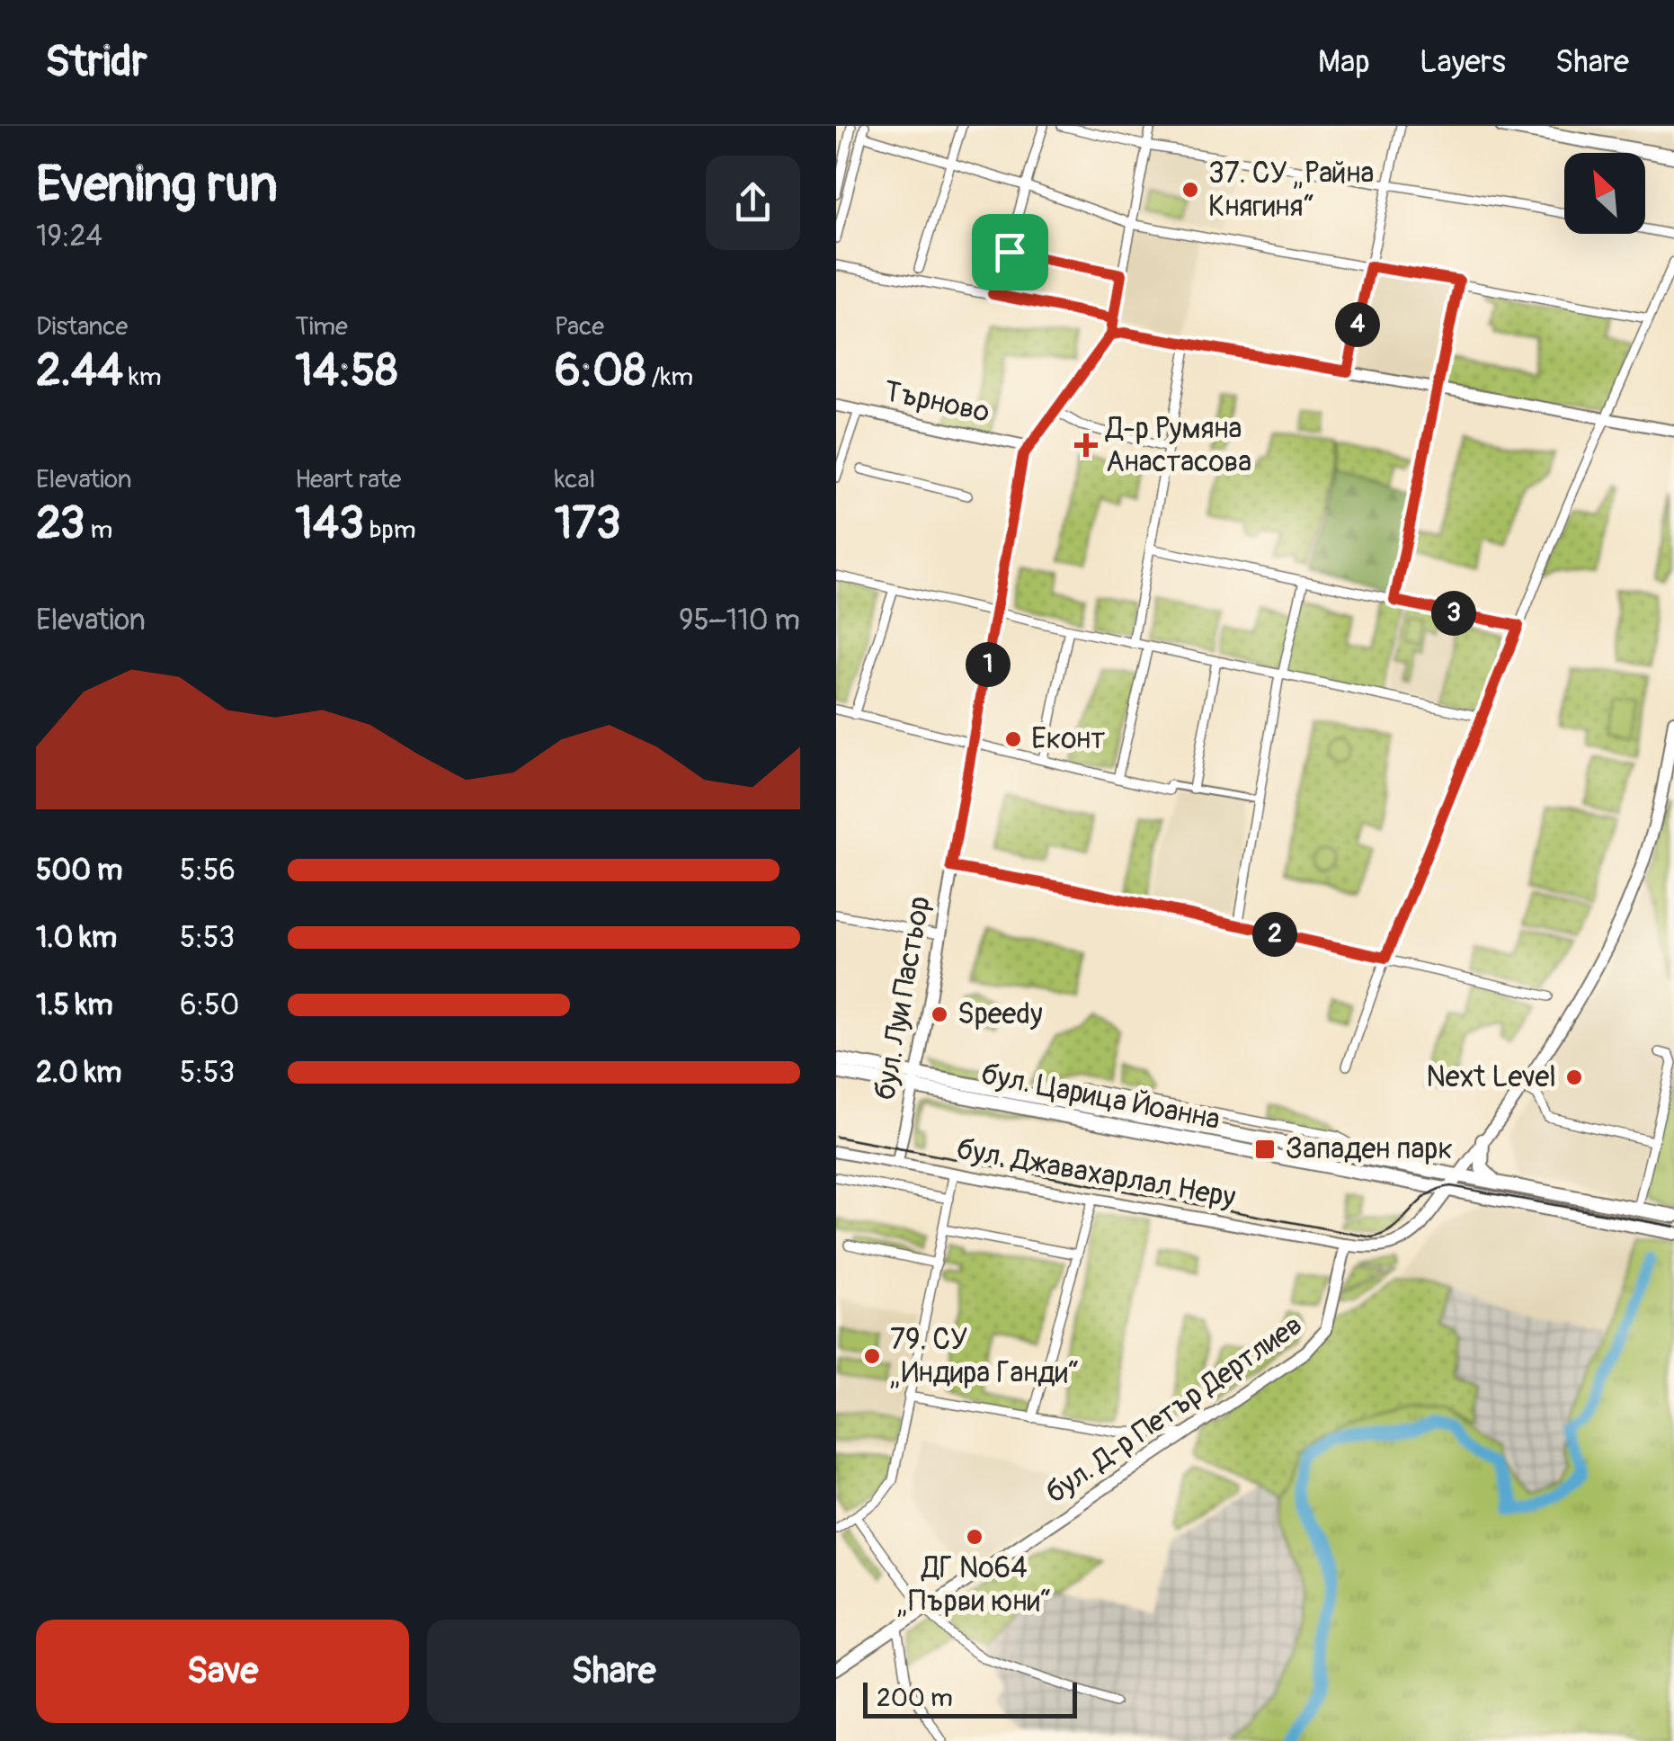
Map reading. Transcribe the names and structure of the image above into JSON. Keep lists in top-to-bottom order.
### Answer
{
  "streets": {
    "main road": ["бул. Царица Йоанна", "бул. Д-р Петър Дертлиев"],
    "street": ["Търново", "бул. Луи Пастьор", "бул. Джавахарлал Неру"]
  },
  "crossings": [
    ["Търново", "бул. Луи Пастьор"],
    ["бул. Луи Пастьор", "бул. Царица Йоанна"],
    ["бул. Луи Пастьор", "бул. Джавахарлал Неру"],
    ["бул. Джавахарлал Неру", "бул. Д-р Петър Дертлиев"]
  ],
  "places": {
    "other": [
      "37. СУ „Райна Княгиня“",
      "Еконт",
      "Speedy",
      "Next Level",
      "79. СУ „Индира Ганди“",
      "ДГ №64 „Първи юни“"
    ],
    "health": ["Д-р Румяна Анастасова"],
    "transit": ["Западен парк"]
  },
  "scale_bar": "200 m",
  "north": "top left",
  "page": {
    "header": "Stridr",
    "nav": ["Map", "Layers", "Share"],
    "heading": ["Evening run", "19:24"],
    "stats": [
      ["Distance", "2.44 km"],
      ["Time", "14:58"],
      ["Pace", "6:08 /km"],
      ["Elevation", "23 m"],
      ["Heart rate", "143 bpm"],
      ["kcal", "173"]
    ],
    "pins": [
      "4",
      "3",
      "1",
      "2"
    ],
    "chart": ["Elevation", "95–110 m"],
    "list": [
      {
        "name": "500 m",
        "note": "5:56"
      },
      {
        "name": "1.0 km",
        "note": "5:53"
      },
      {
        "name": "1.5 km",
        "note": "6:50"
      },
      {
        "name": "2.0 km",
        "note": "5:53"
      }
    ],
    "buttons": ["Save", "Share"],
    "scale": "200 m"
  }
}
